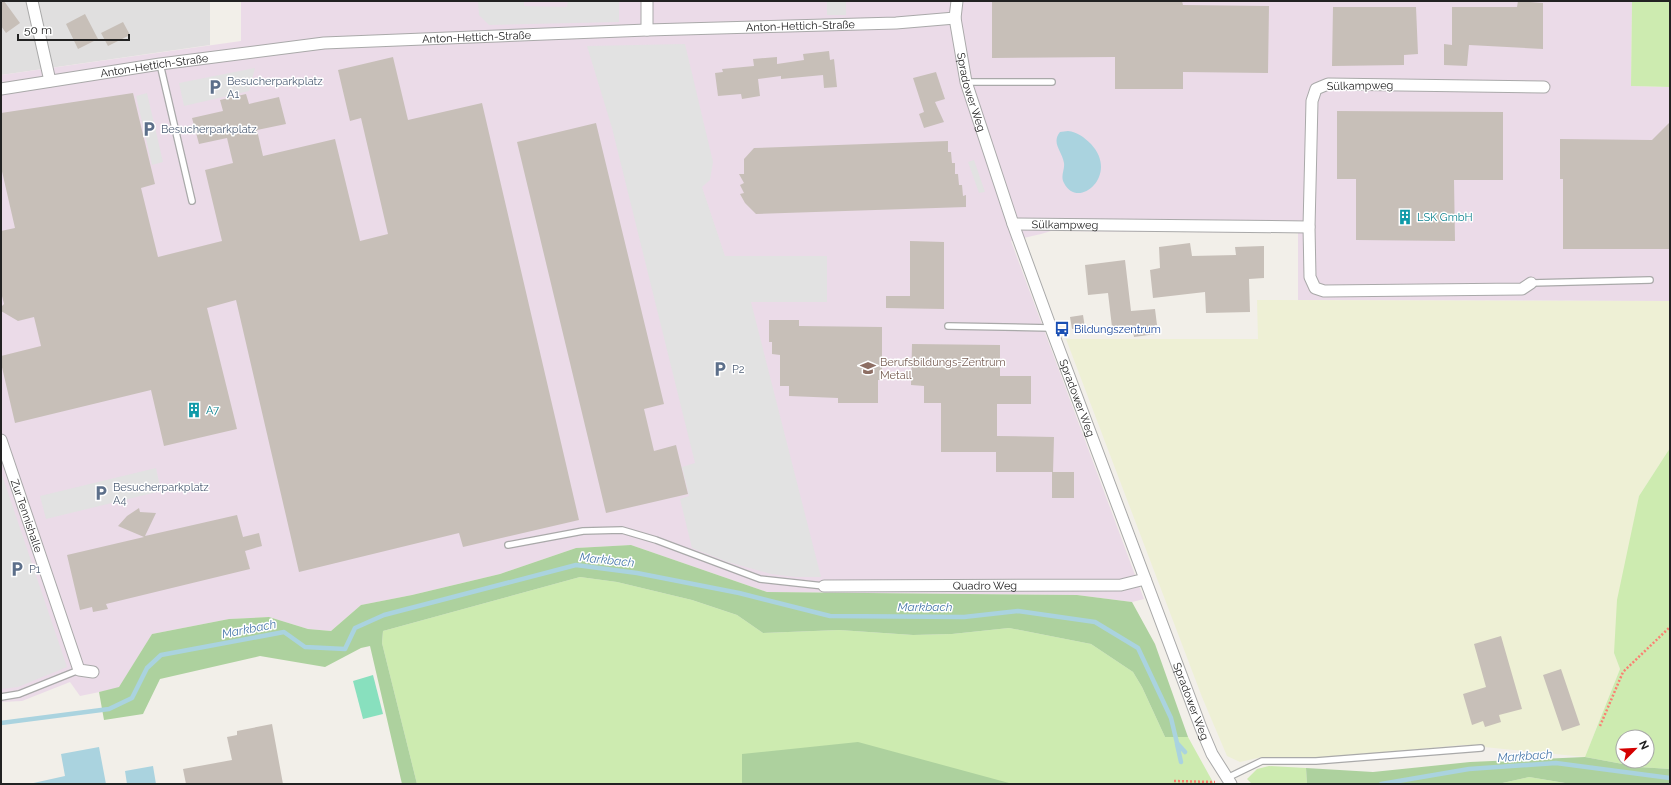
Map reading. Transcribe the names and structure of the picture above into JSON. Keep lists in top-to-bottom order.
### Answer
{
  "streets": {
    "street": [
      "Anton-Hettich-Straße",
      "Sülkampweg",
      "Spradower Weg",
      "Zur Tennishalle",
      "Quadro Weg"
    ]
  },
  "crossings": [
    ["Anton-Hettich-Straße", "Spradower Weg"],
    ["Sülkampweg", "Spradower Weg"],
    ["Spradower Weg", "Quadro Weg"]
  ],
  "water": ["Markbach"],
  "places": {
    "parking": [
      "Besucherparkplatz A1",
      "Besucherparkplatz",
      "P2",
      "Besucherparkplatz A4",
      "P1"
    ],
    "building": ["LSK GmbH", "A7"],
    "bus stop": ["Bildungszentrum"],
    "school or university": ["Berufsbildungs-Zentrum Metall"]
  },
  "scale_bar": "50 m",
  "north": "top right"
}
